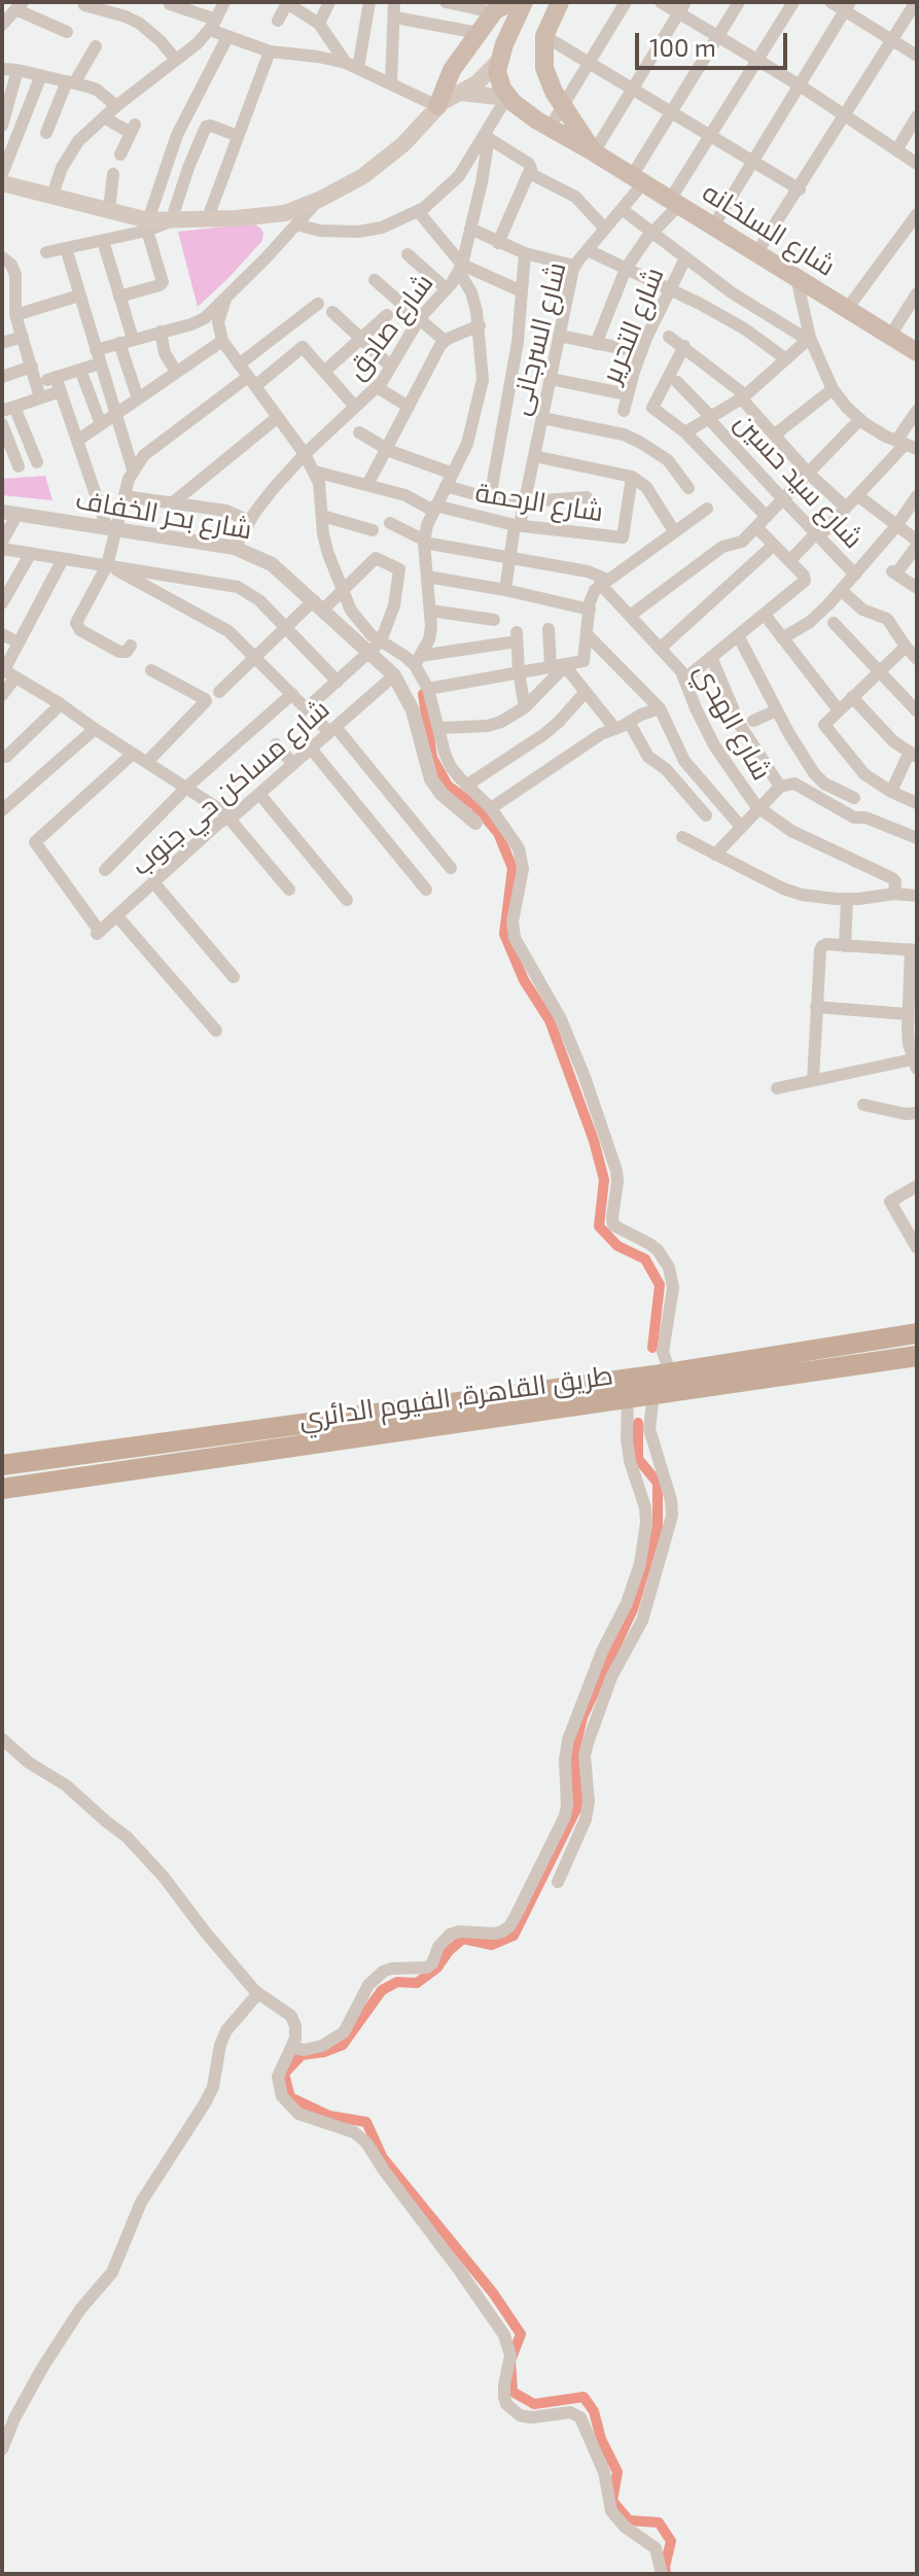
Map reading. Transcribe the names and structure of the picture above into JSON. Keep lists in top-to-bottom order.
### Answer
{
  "streets": {
    "highway": ["طريق القاهرة, الفيوم الدائري"],
    "main road": ["شارع السلخانه"],
    "street": [
      "شارع التحرير",
      "شارع صادق",
      "شارع السرجانى",
      "شارع سيد حسين",
      "شارع الرحمة",
      "شارع بحر الخفاف",
      "شارع الهدي",
      "شارع مساكن حي جنوب"
    ]
  },
  "crossings": [
    ["شارع السلخانه", "شارع السرجانى"],
    ["شارع صادق", "شارع بحر الخفاف"],
    ["شارع السرجانى", "شارع الرحمة"],
    ["شارع الرحمة", "شارع بحر الخفاف"],
    ["شارع بحر الخفاف", "شارع مساكن حي جنوب"],
    ["شارع بحر الخفاف", "طريق القاهرة, الفيوم الدائري"]
  ],
  "scale_bar": "100 m"
}
